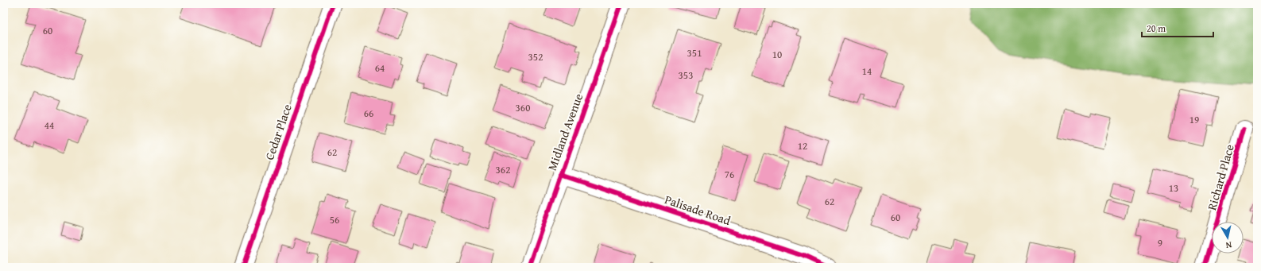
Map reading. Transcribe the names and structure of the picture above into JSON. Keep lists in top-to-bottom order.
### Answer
{
  "streets": {
    "street": [
      "Cedar Place",
      "Midland Avenue",
      "Richard Place",
      "Palisade Road"
    ]
  },
  "crossings": [
    ["Midland Avenue", "Palisade Road"]
  ],
  "house_numbers": [
    "60",
    "351",
    "10",
    "352",
    "64",
    "14",
    "353",
    "360",
    "66",
    "19",
    "44",
    "12",
    "62",
    "362",
    "76",
    "13",
    "62",
    "60",
    "56",
    "9"
  ],
  "scale_bar": "20 m",
  "north": "bottom"
}
